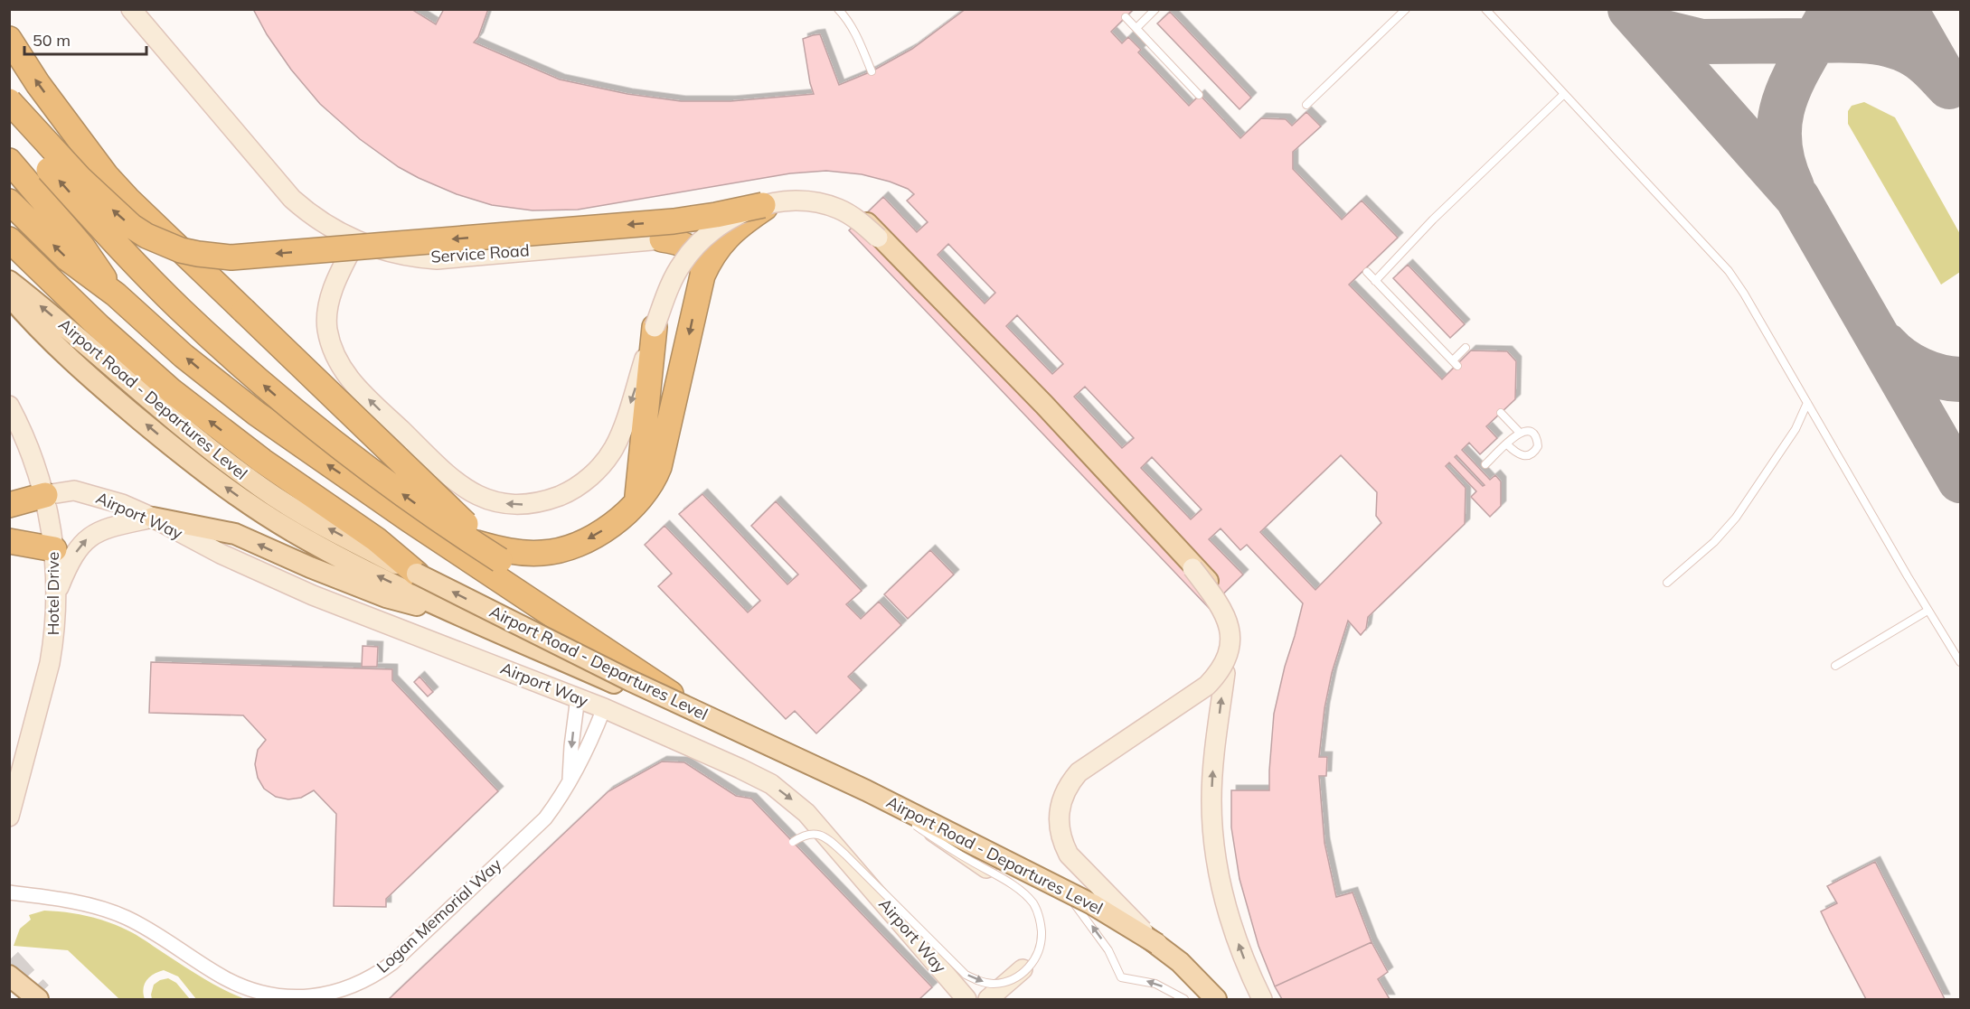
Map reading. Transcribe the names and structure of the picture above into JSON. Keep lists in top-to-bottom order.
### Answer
{
  "streets": {
    "main road": [
      "Service Road",
      "Airport Road - Departures Level",
      "Airport Way",
      "Hotel Drive"
    ],
    "street": ["Logan Memorial Way"]
  },
  "crossings": [
    ["Airport Way", "Hotel Drive"],
    ["Airport Way", "Logan Memorial Way"]
  ],
  "scale_bar": "50 m"
}
